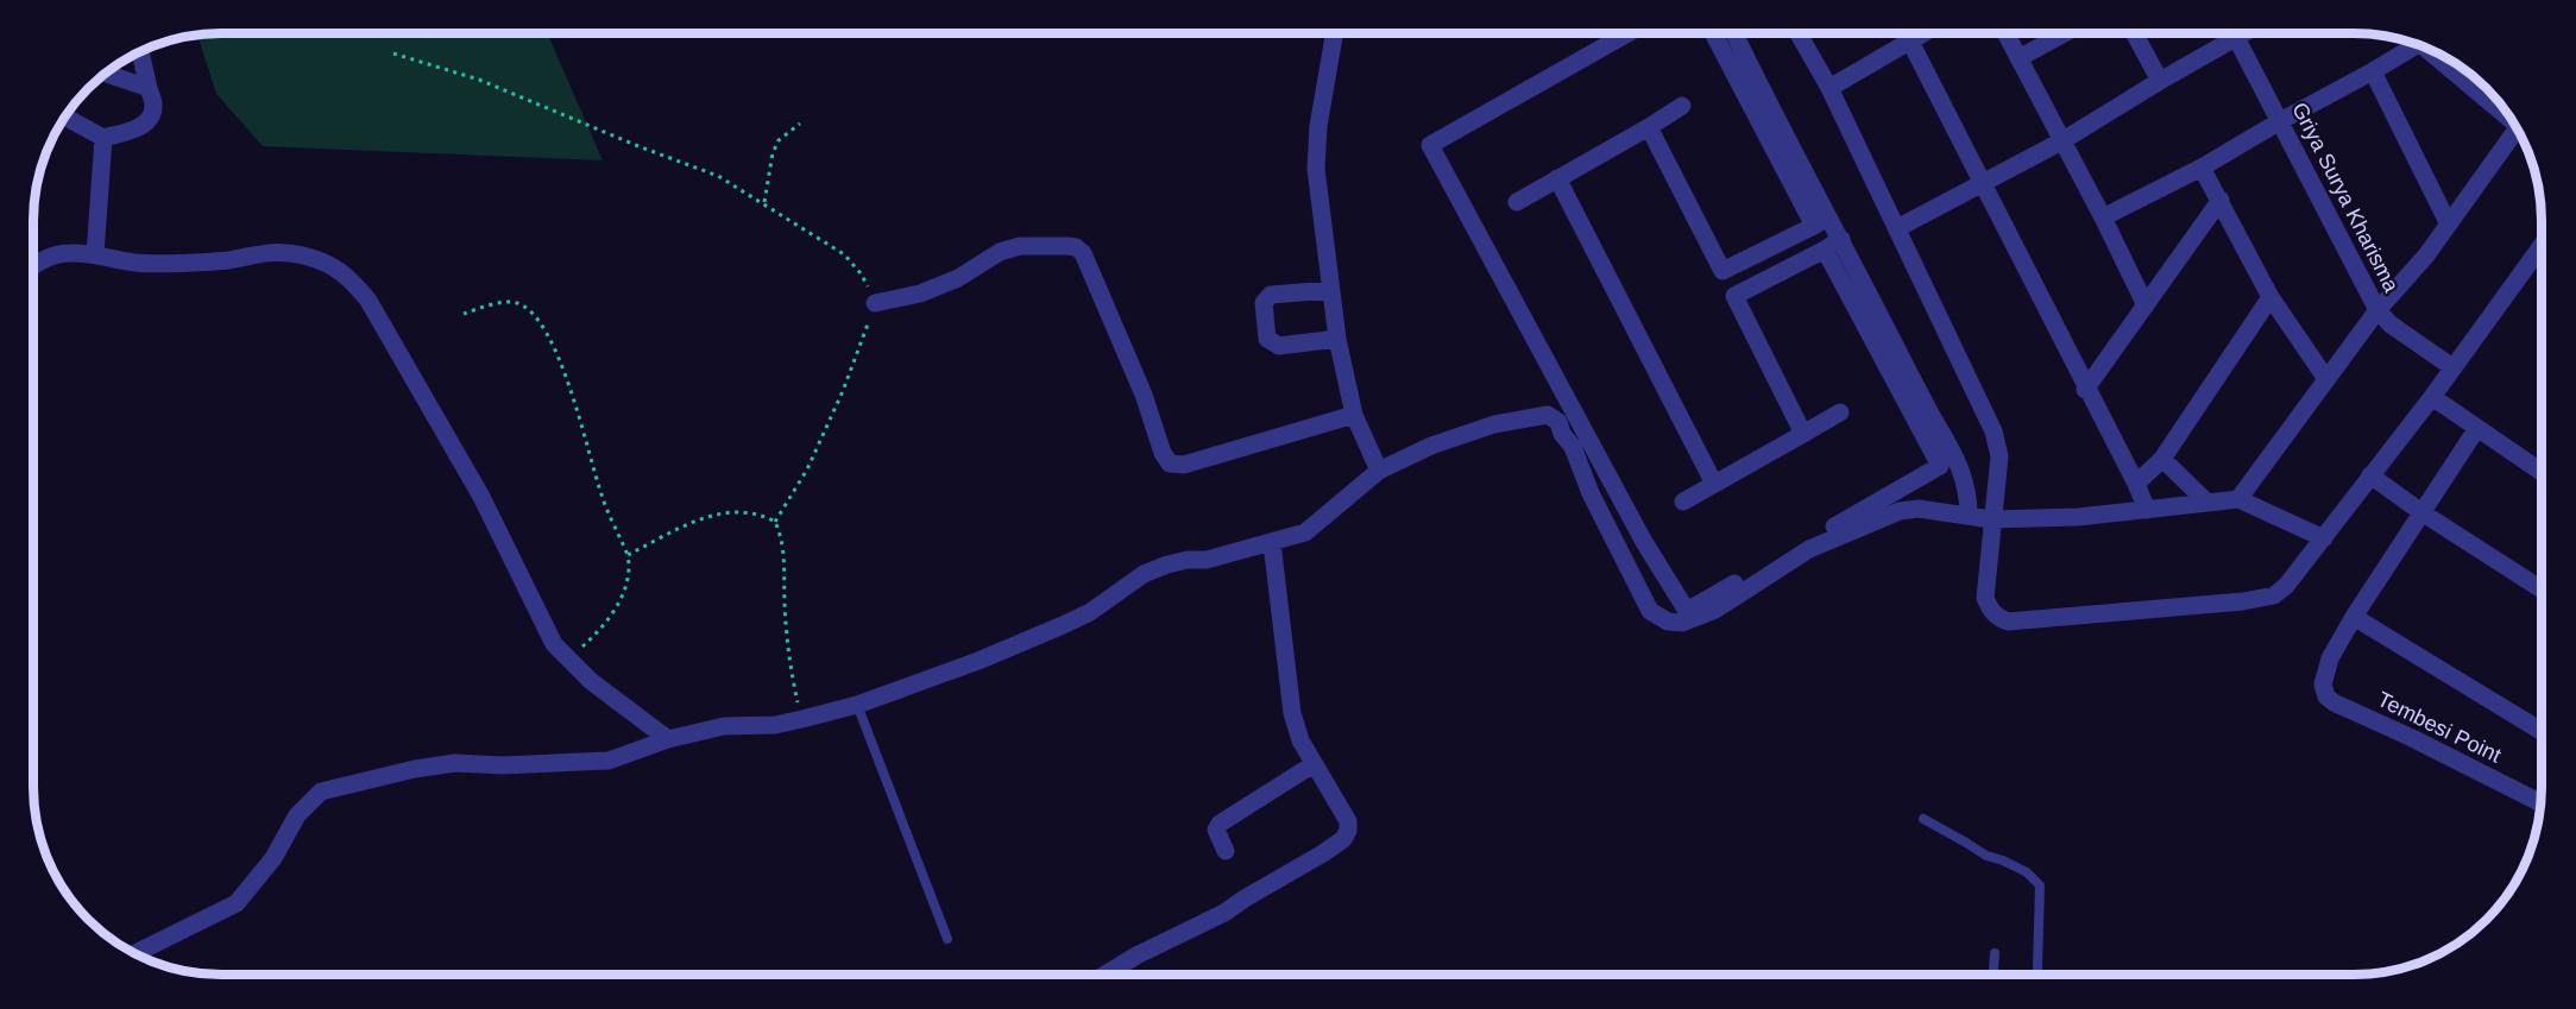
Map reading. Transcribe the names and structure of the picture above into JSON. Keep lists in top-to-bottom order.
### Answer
{
  "streets": {
    "street": ["Griya Surya Kharisma", "Tembesi Point"]
  }
}
